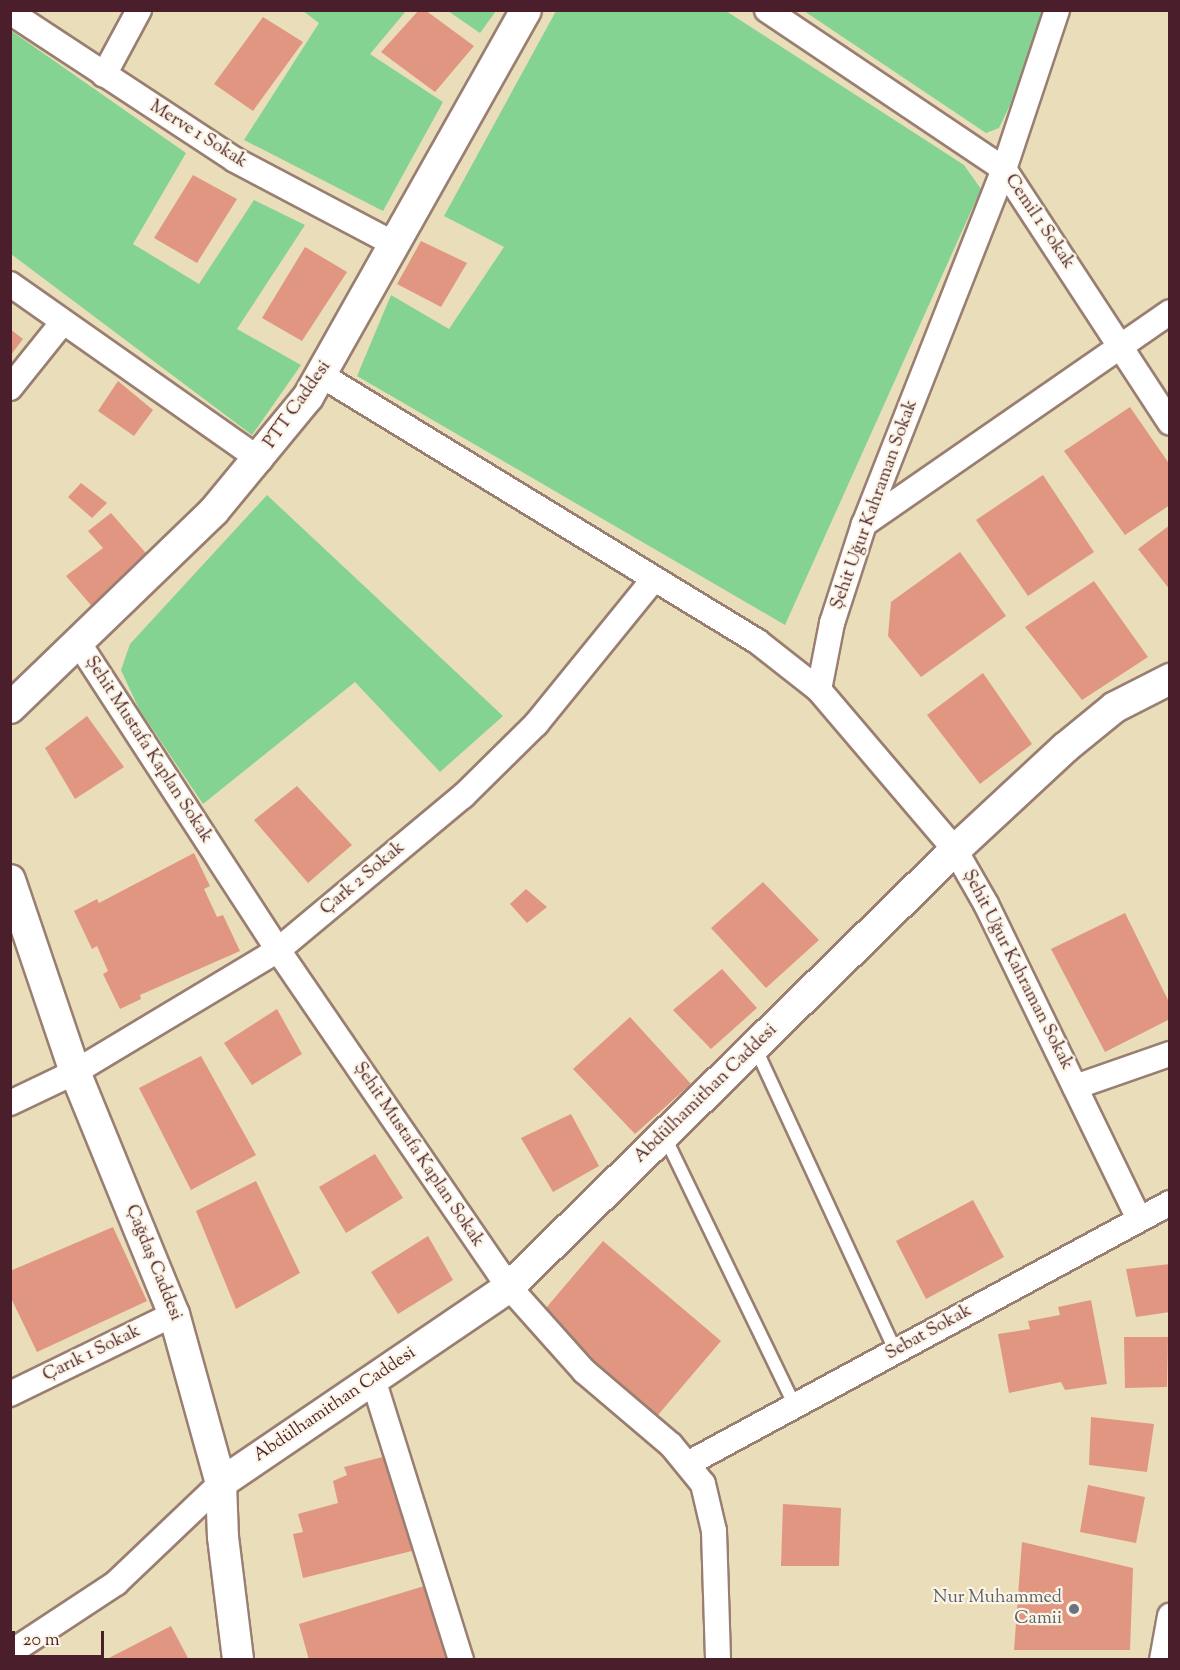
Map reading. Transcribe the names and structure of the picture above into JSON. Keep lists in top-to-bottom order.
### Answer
{
  "streets": {
    "street": [
      "Merve 1 Sokak",
      "Cemil 1 Sokak",
      "PTT Caddesi",
      "Şehit Uğur Kahraman Sokak",
      "Şehit Mustafa Kaplan Sokak",
      "Çark 2 Sokak",
      "Abdülhamithan Caddesi",
      "Çağdaş Caddesi",
      "Sebat Sokak",
      "Çarık 1 Sokak"
    ]
  },
  "crossings": [
    ["Merve 1 Sokak", "PTT Caddesi"],
    ["Cemil 1 Sokak", "Şehit Uğur Kahraman Sokak"],
    ["PTT Caddesi", "Şehit Mustafa Kaplan Sokak"],
    ["Şehit Uğur Kahraman Sokak", "Abdülhamithan Caddesi"],
    ["Şehit Uğur Kahraman Sokak", "Sebat Sokak"],
    ["Şehit Mustafa Kaplan Sokak", "Çark 2 Sokak"],
    ["Şehit Mustafa Kaplan Sokak", "Abdülhamithan Caddesi"],
    ["Şehit Mustafa Kaplan Sokak", "Sebat Sokak"],
    ["Çark 2 Sokak", "Çağdaş Caddesi"],
    ["Abdülhamithan Caddesi", "Çağdaş Caddesi"],
    ["Çağdaş Caddesi", "Çarık 1 Sokak"]
  ],
  "places": ["Nur Muhammed Camii"],
  "scale_bar": "20 m"
}
